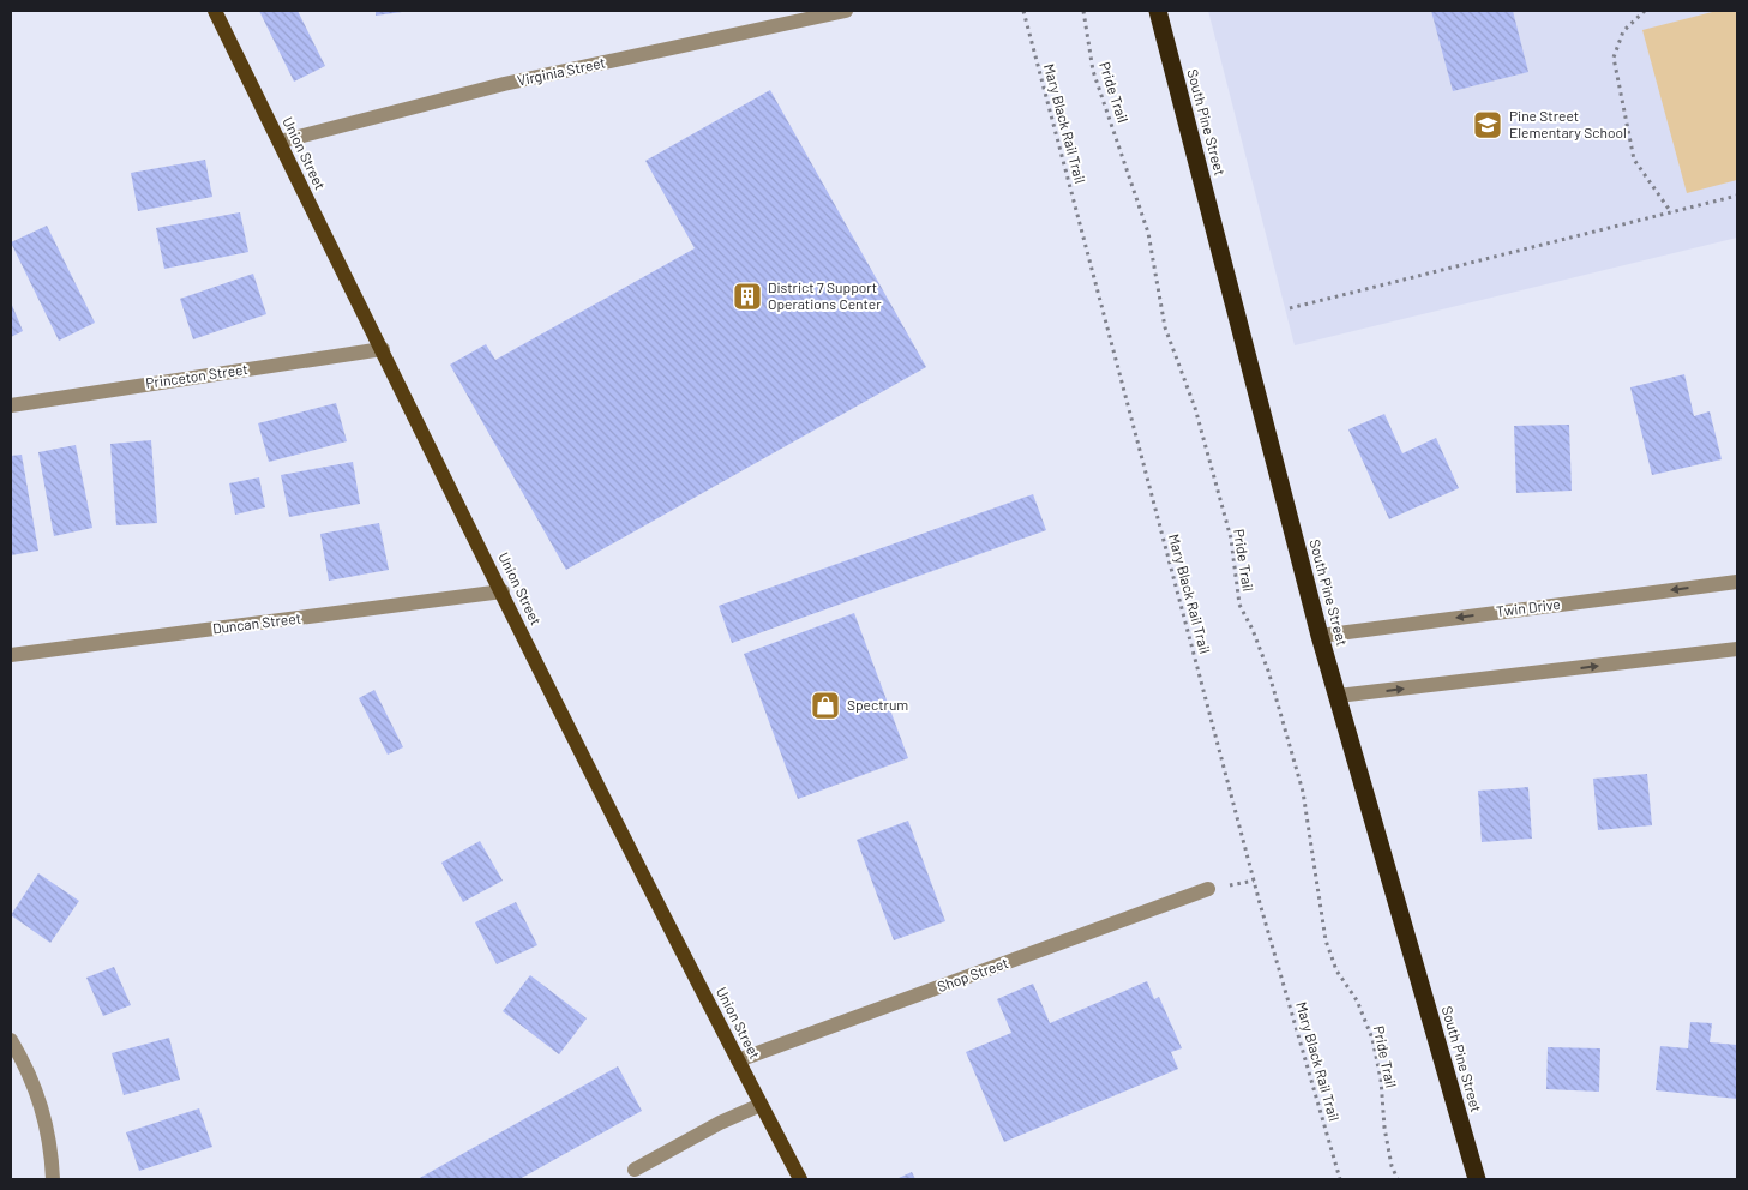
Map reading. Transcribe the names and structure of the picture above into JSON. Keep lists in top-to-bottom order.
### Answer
{
  "streets": {
    "highway": ["South Pine Street"],
    "main road": ["Union Street"],
    "street": [
      "Virginia Street",
      "Princeton Street",
      "Twin Drive",
      "Duncan Street",
      "Shop Street"
    ],
    "path": ["Pride Trail", "Mary Black Rail Trail"]
  },
  "crossings": [
    ["Virginia Street", "Union Street"],
    ["South Pine Street", "Twin Drive"],
    ["Union Street", "Princeton Street"],
    ["Union Street", "Duncan Street"],
    ["Union Street", "Shop Street"]
  ],
  "places": {
    "school or university": ["Pine Street Elementary School"],
    "building": ["District 7 Support Operations Center"],
    "shop": ["Spectrum"]
  }
}
